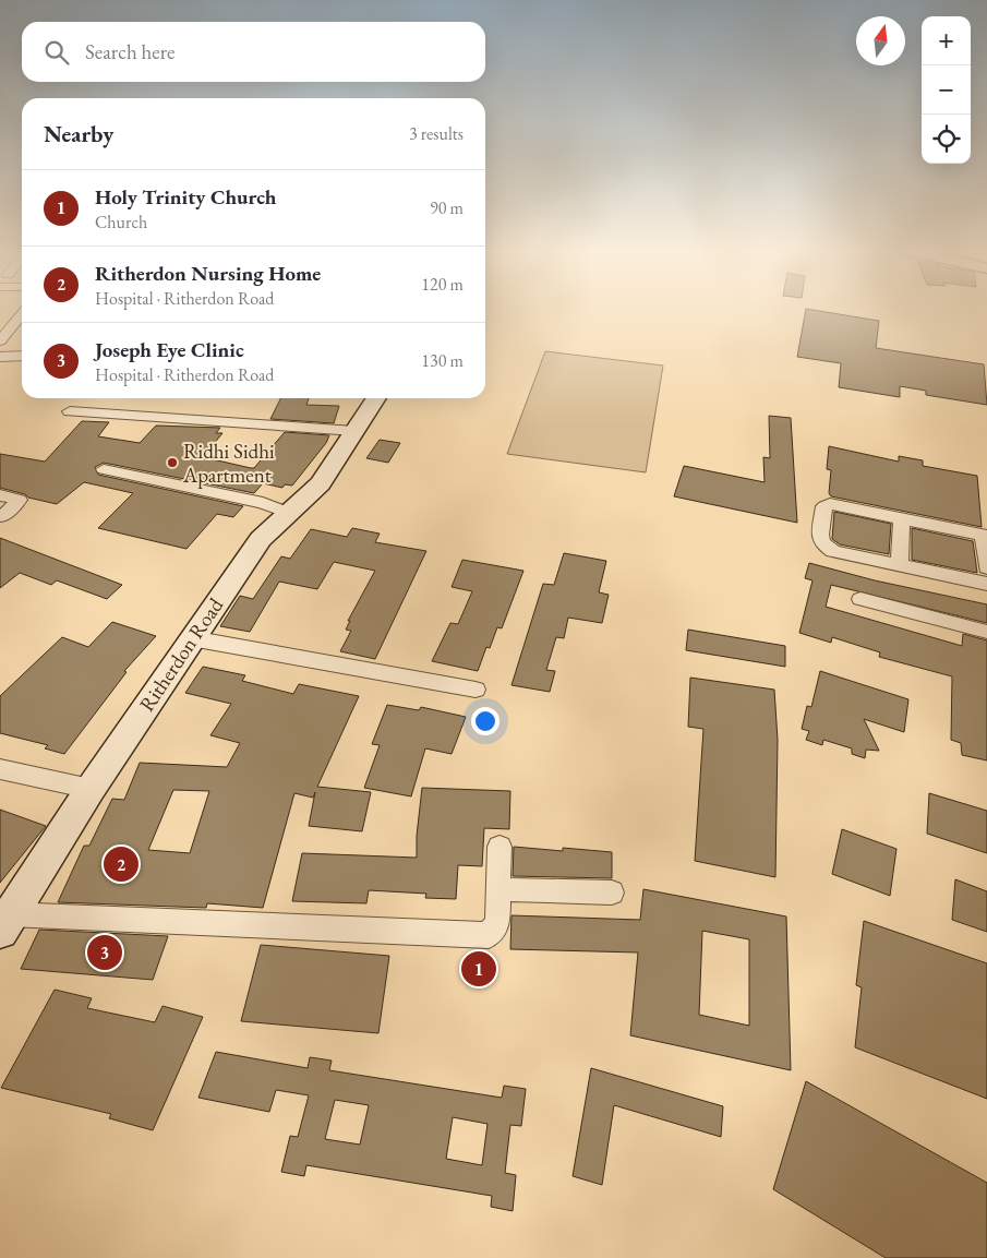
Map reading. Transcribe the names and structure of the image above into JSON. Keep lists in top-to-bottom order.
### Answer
{
  "streets": {
    "main road": ["Ritherdon Road"]
  },
  "places": ["Ridhi Sidhi Apartment"],
  "north": "top",
  "page": {
    "map_buttons": ["+", "−"],
    "search": "Search here",
    "heading": ["Nearby", "3 results"],
    "list": [
      {
        "mark": "1",
        "name": "Holy Trinity Church",
        "note": "Church",
        "value": "90 m"
      },
      {
        "mark": "2",
        "name": "Ritherdon Nursing Home",
        "note": "Hospital · Ritherdon Road",
        "value": "120 m"
      },
      {
        "mark": "3",
        "name": "Joseph Eye Clinic",
        "note": "Hospital · Ritherdon Road",
        "value": "130 m"
      }
    ],
    "pins": ["2", "3", "1"]
  }
}
